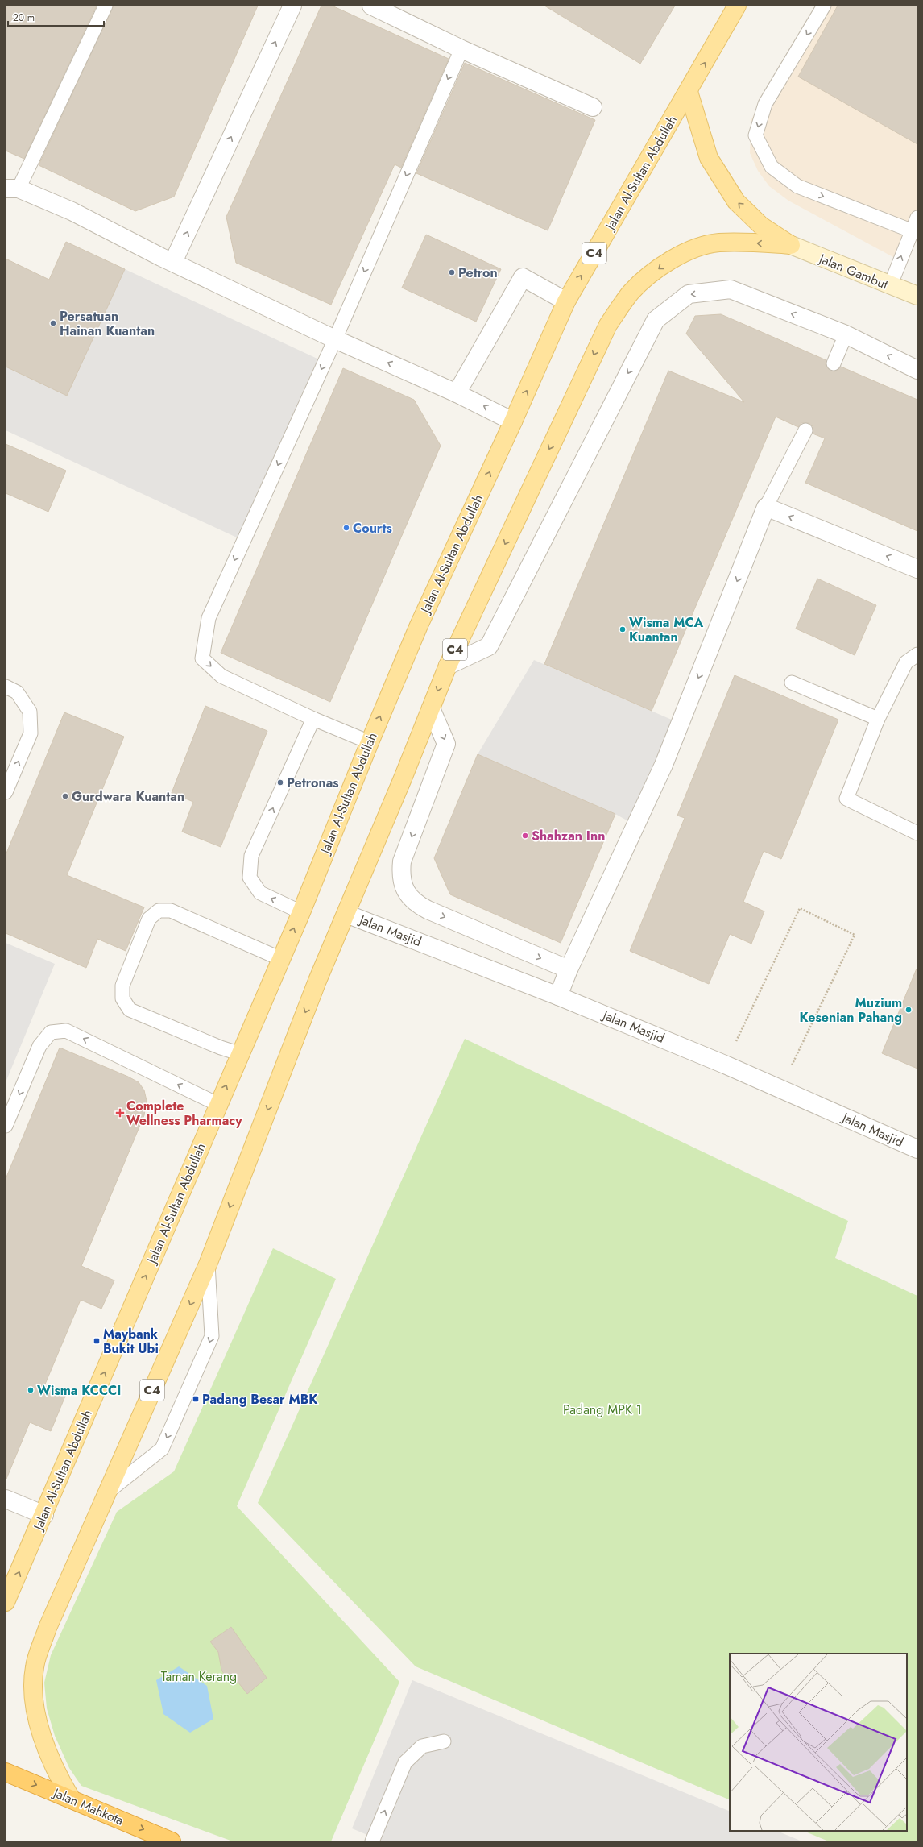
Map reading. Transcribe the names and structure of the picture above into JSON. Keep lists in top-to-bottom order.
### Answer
{
  "streets": {
    "highway": ["Jalan Mahkota"],
    "main road": ["Jalan Al-Sultan Abdullah", "C4"],
    "street": ["Jalan Gambut", "Jalan Masjid"]
  },
  "crossings": [
    ["C4", "Jalan Gambut"],
    ["C4", "Jalan Masjid"],
    ["C4", "Jalan Mahkota"]
  ],
  "one_way": ["Jalan Mahkota"],
  "parks": ["Padang MPK 1", "Taman Kerang"],
  "places": {
    "other": [
      "Petron",
      "Persatuan Hainan Kuantan",
      "Courts",
      "Wisma MCA Kuantan",
      "Petronas",
      "Gurdwara Kuantan",
      "Shahzan Inn",
      "Muzium Kesenian Pahang",
      "Wisma KCCCI"
    ],
    "health": ["Complete Wellness Pharmacy"],
    "transit": ["Maybank Bukit Ubi", "Padang Besar MBK"]
  },
  "scale_bar": "20 m"
}
